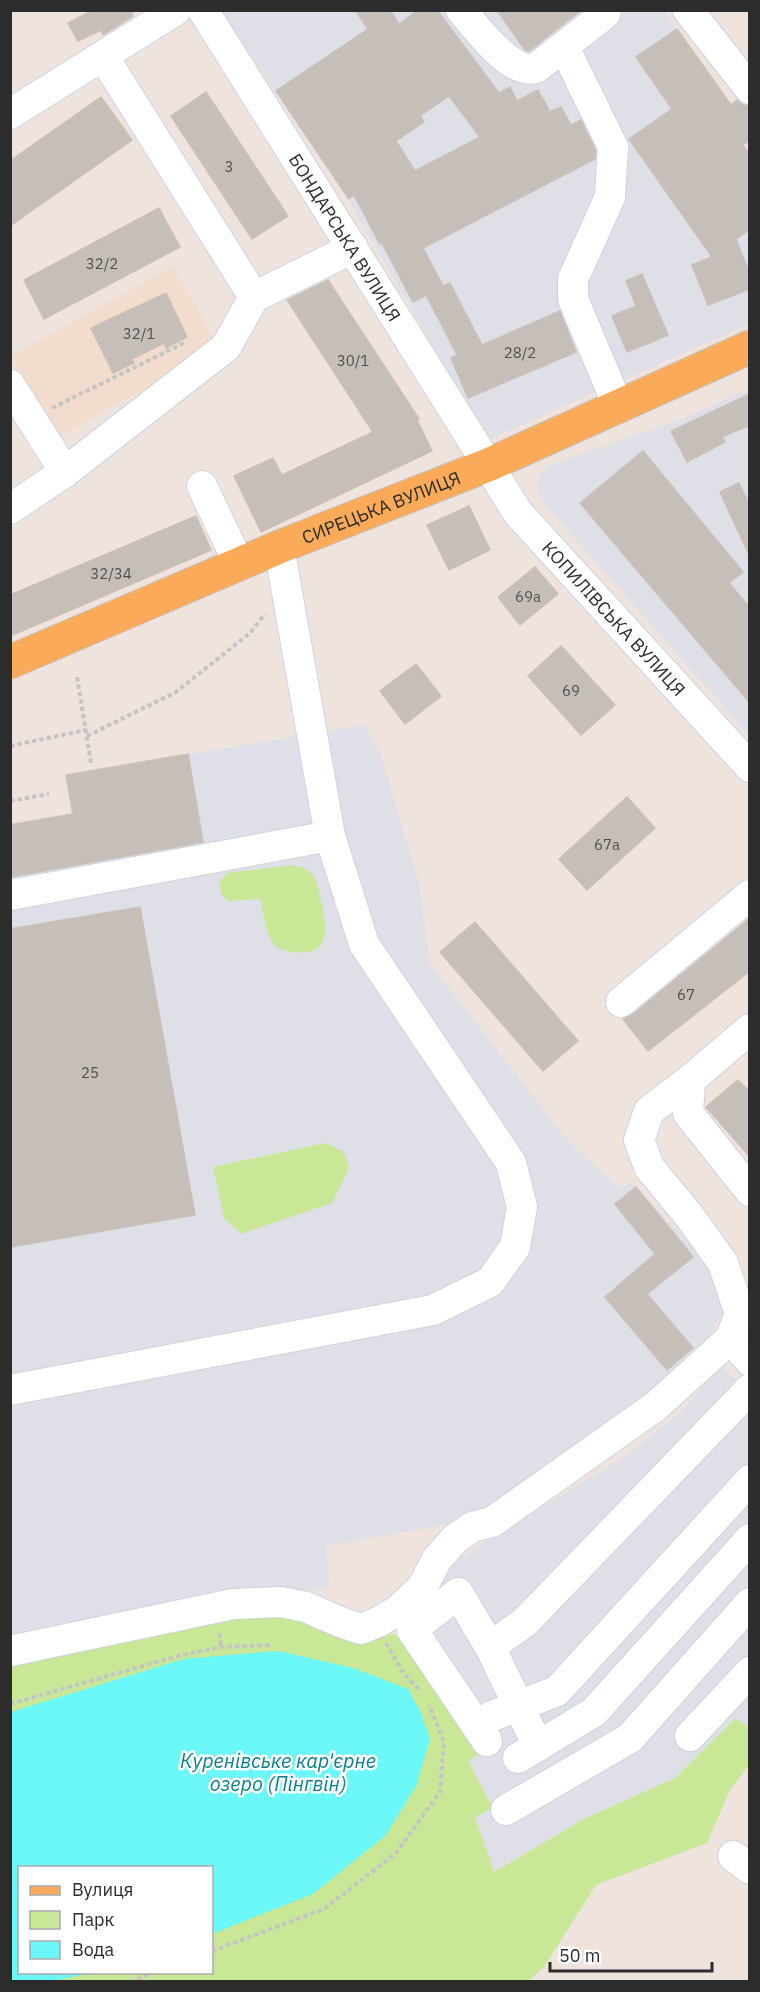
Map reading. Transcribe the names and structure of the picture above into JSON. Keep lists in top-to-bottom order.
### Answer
{
  "streets": {
    "main road": ["СИРЕЦЬКА ВУЛИЦЯ"],
    "street": ["БОНДАРСЬКА ВУЛИЦЯ", "КОПИЛІВСЬКА ВУЛИЦЯ"]
  },
  "crossings": [
    ["БОНДАРСЬКА ВУЛИЦЯ", "СИРЕЦЬКА ВУЛИЦЯ"],
    ["БОНДАРСЬКА ВУЛИЦЯ", "КОПИЛІВСЬКА ВУЛИЦЯ"],
    ["СИРЕЦЬКА ВУЛИЦЯ", "КОПИЛІВСЬКА ВУЛИЦЯ"]
  ],
  "water": ["Куренівське кар'єрне озеро (Пінгвін)"],
  "house_numbers": [
    "3",
    "32/2",
    "32/1",
    "28/2",
    "30/1",
    "32/34",
    "69а",
    "69",
    "67а",
    "67",
    "25"
  ],
  "legend": ["Вулиця", "Парк", "Вода"],
  "scale_bar": "50 m"
}
